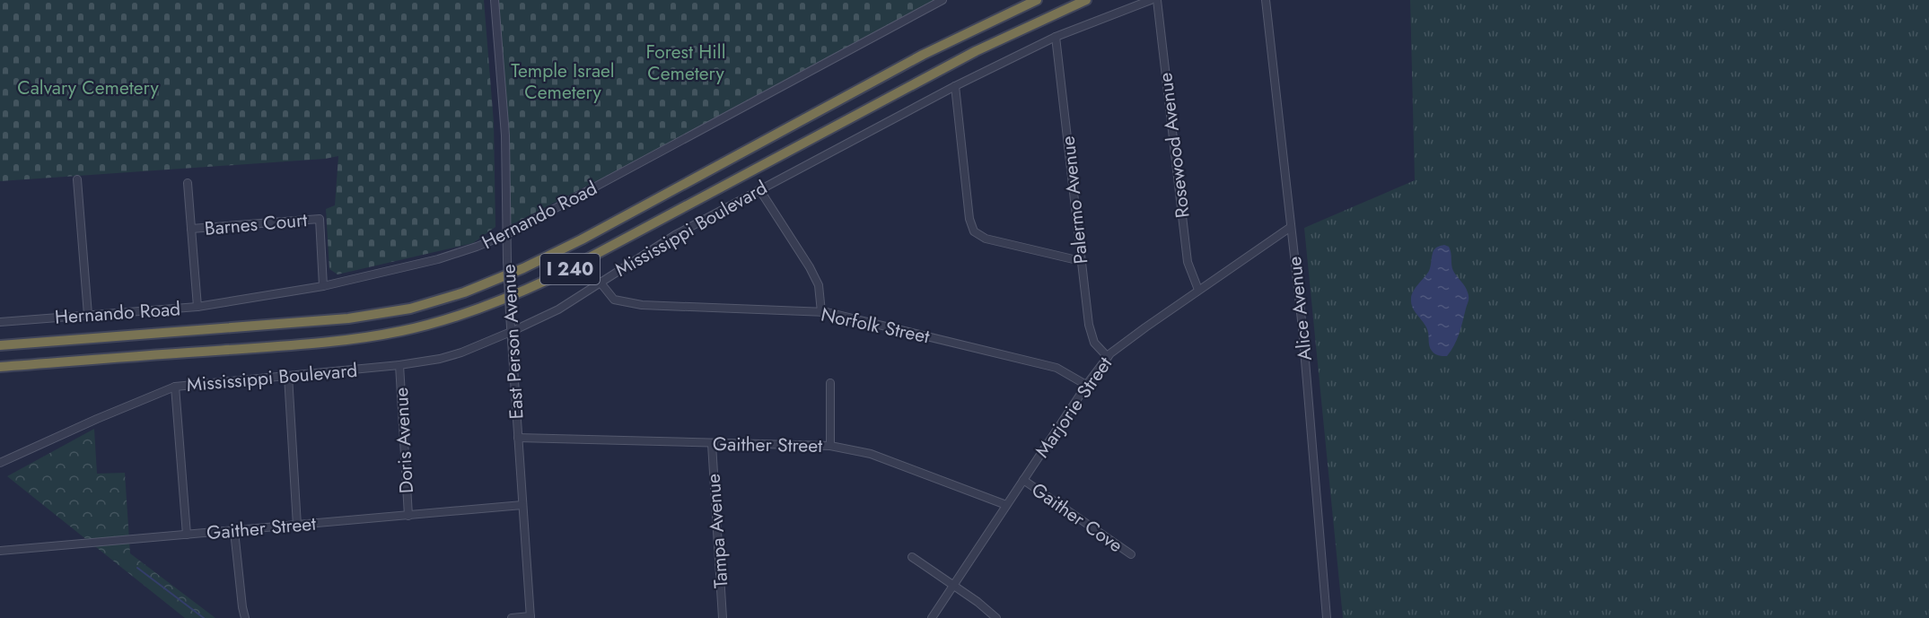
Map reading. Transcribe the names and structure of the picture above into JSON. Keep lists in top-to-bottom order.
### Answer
{
  "streets": {
    "highway": ["I 240"],
    "street": [
      "Rosewood Avenue",
      "Palermo Avenue",
      "Hernando Road",
      "Barnes Court",
      "Mississippi Boulevard",
      "Alice Avenue",
      "Norfolk Street",
      "East Person Avenue",
      "Marjorie Street",
      "Doris Avenue",
      "Gaither Street",
      "Gaither Cove",
      "Tampa Avenue"
    ]
  },
  "crossings": [
    ["Rosewood Avenue", "Marjorie Street"],
    ["Palermo Avenue", "Mississippi Boulevard"],
    ["Palermo Avenue", "Marjorie Street"],
    ["Hernando Road", "Barnes Court"],
    ["Hernando Road", "East Person Avenue"],
    ["Mississippi Boulevard", "Norfolk Street"],
    ["Mississippi Boulevard", "East Person Avenue"],
    ["Mississippi Boulevard", "Doris Avenue"],
    ["Alice Avenue", "Marjorie Street"],
    ["Norfolk Street", "Marjorie Street"],
    ["East Person Avenue", "Gaither Street"],
    ["Marjorie Street", "Gaither Street"],
    ["Marjorie Street", "Gaither Cove"],
    ["Doris Avenue", "Gaither Street"],
    ["Gaither Street", "Tampa Avenue"]
  ],
  "parks": ["Forest Hill Cemetery", "Temple Israel Cemetery", "Calvary Cemetery"]
}
